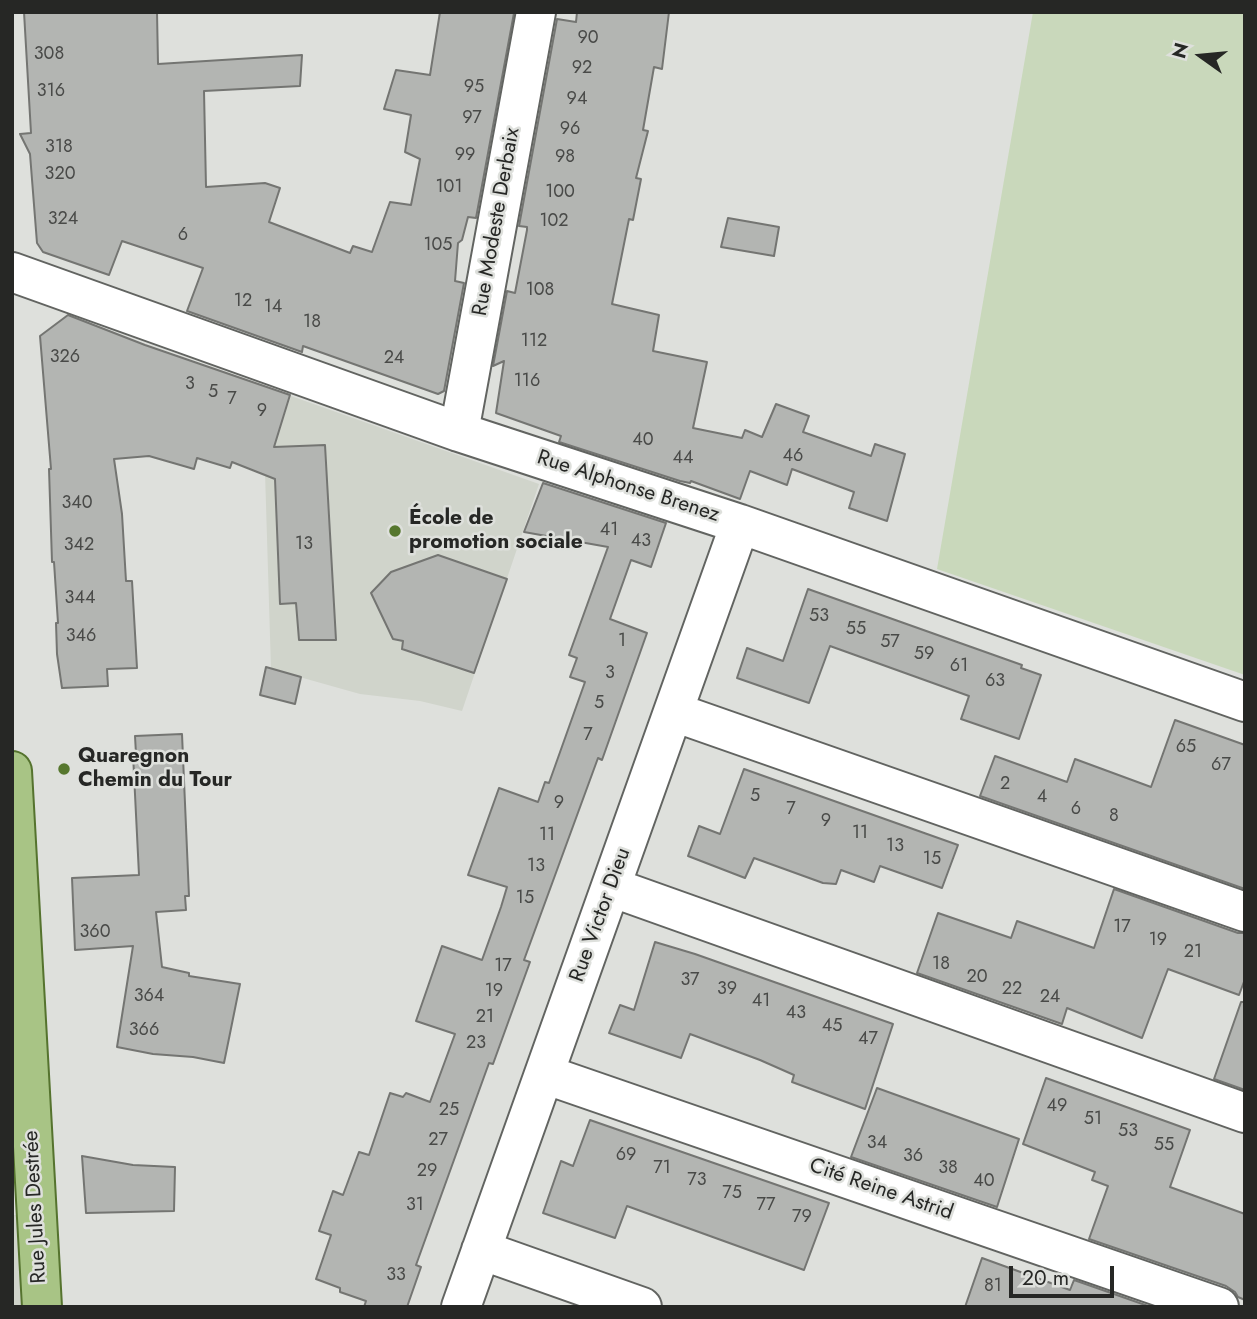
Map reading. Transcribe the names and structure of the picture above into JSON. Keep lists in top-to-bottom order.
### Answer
{
  "streets": {
    "main road": ["Rue Jules Destrée"],
    "street": [
      "Rue Modeste Derbaix",
      "Rue Alphonse Brenez",
      "Rue Victor Dieu",
      "Cité Reine Astrid"
    ]
  },
  "crossings": [
    ["Rue Modeste Derbaix", "Rue Alphonse Brenez"],
    ["Rue Alphonse Brenez", "Rue Victor Dieu"],
    ["Rue Victor Dieu", "Cité Reine Astrid"]
  ],
  "places": ["École de promotion sociale", "Quaregnon Chemin du Tour"],
  "house_numbers": [
    "90",
    "308",
    "92",
    "95",
    "316",
    "94",
    "97",
    "96",
    "318",
    "99",
    "98",
    "320",
    "101",
    "100",
    "324",
    "102",
    "6",
    "105",
    "108",
    "12",
    "14",
    "18",
    "112",
    "326",
    "24",
    "116",
    "3",
    "5",
    "7",
    "9",
    "40",
    "46",
    "44",
    "340",
    "41",
    "43",
    "13",
    "342",
    "344",
    "53",
    "55",
    "346",
    "1",
    "57",
    "59",
    "61",
    "3",
    "63",
    "5",
    "7",
    "65",
    "67",
    "2",
    "5",
    "4",
    "9",
    "7",
    "6",
    "8",
    "9",
    "11",
    "11",
    "13",
    "15",
    "13",
    "15",
    "17",
    "360",
    "19",
    "21",
    "18",
    "17",
    "20",
    "37",
    "39",
    "22",
    "19",
    "364",
    "24",
    "41",
    "43",
    "21",
    "45",
    "366",
    "47",
    "23",
    "49",
    "25",
    "51",
    "53",
    "27",
    "34",
    "55",
    "69",
    "36",
    "71",
    "38",
    "29",
    "73",
    "40",
    "75",
    "31",
    "77",
    "79",
    "33",
    "81"
  ],
  "scale_bar": "20 m",
  "north": "left"
}
